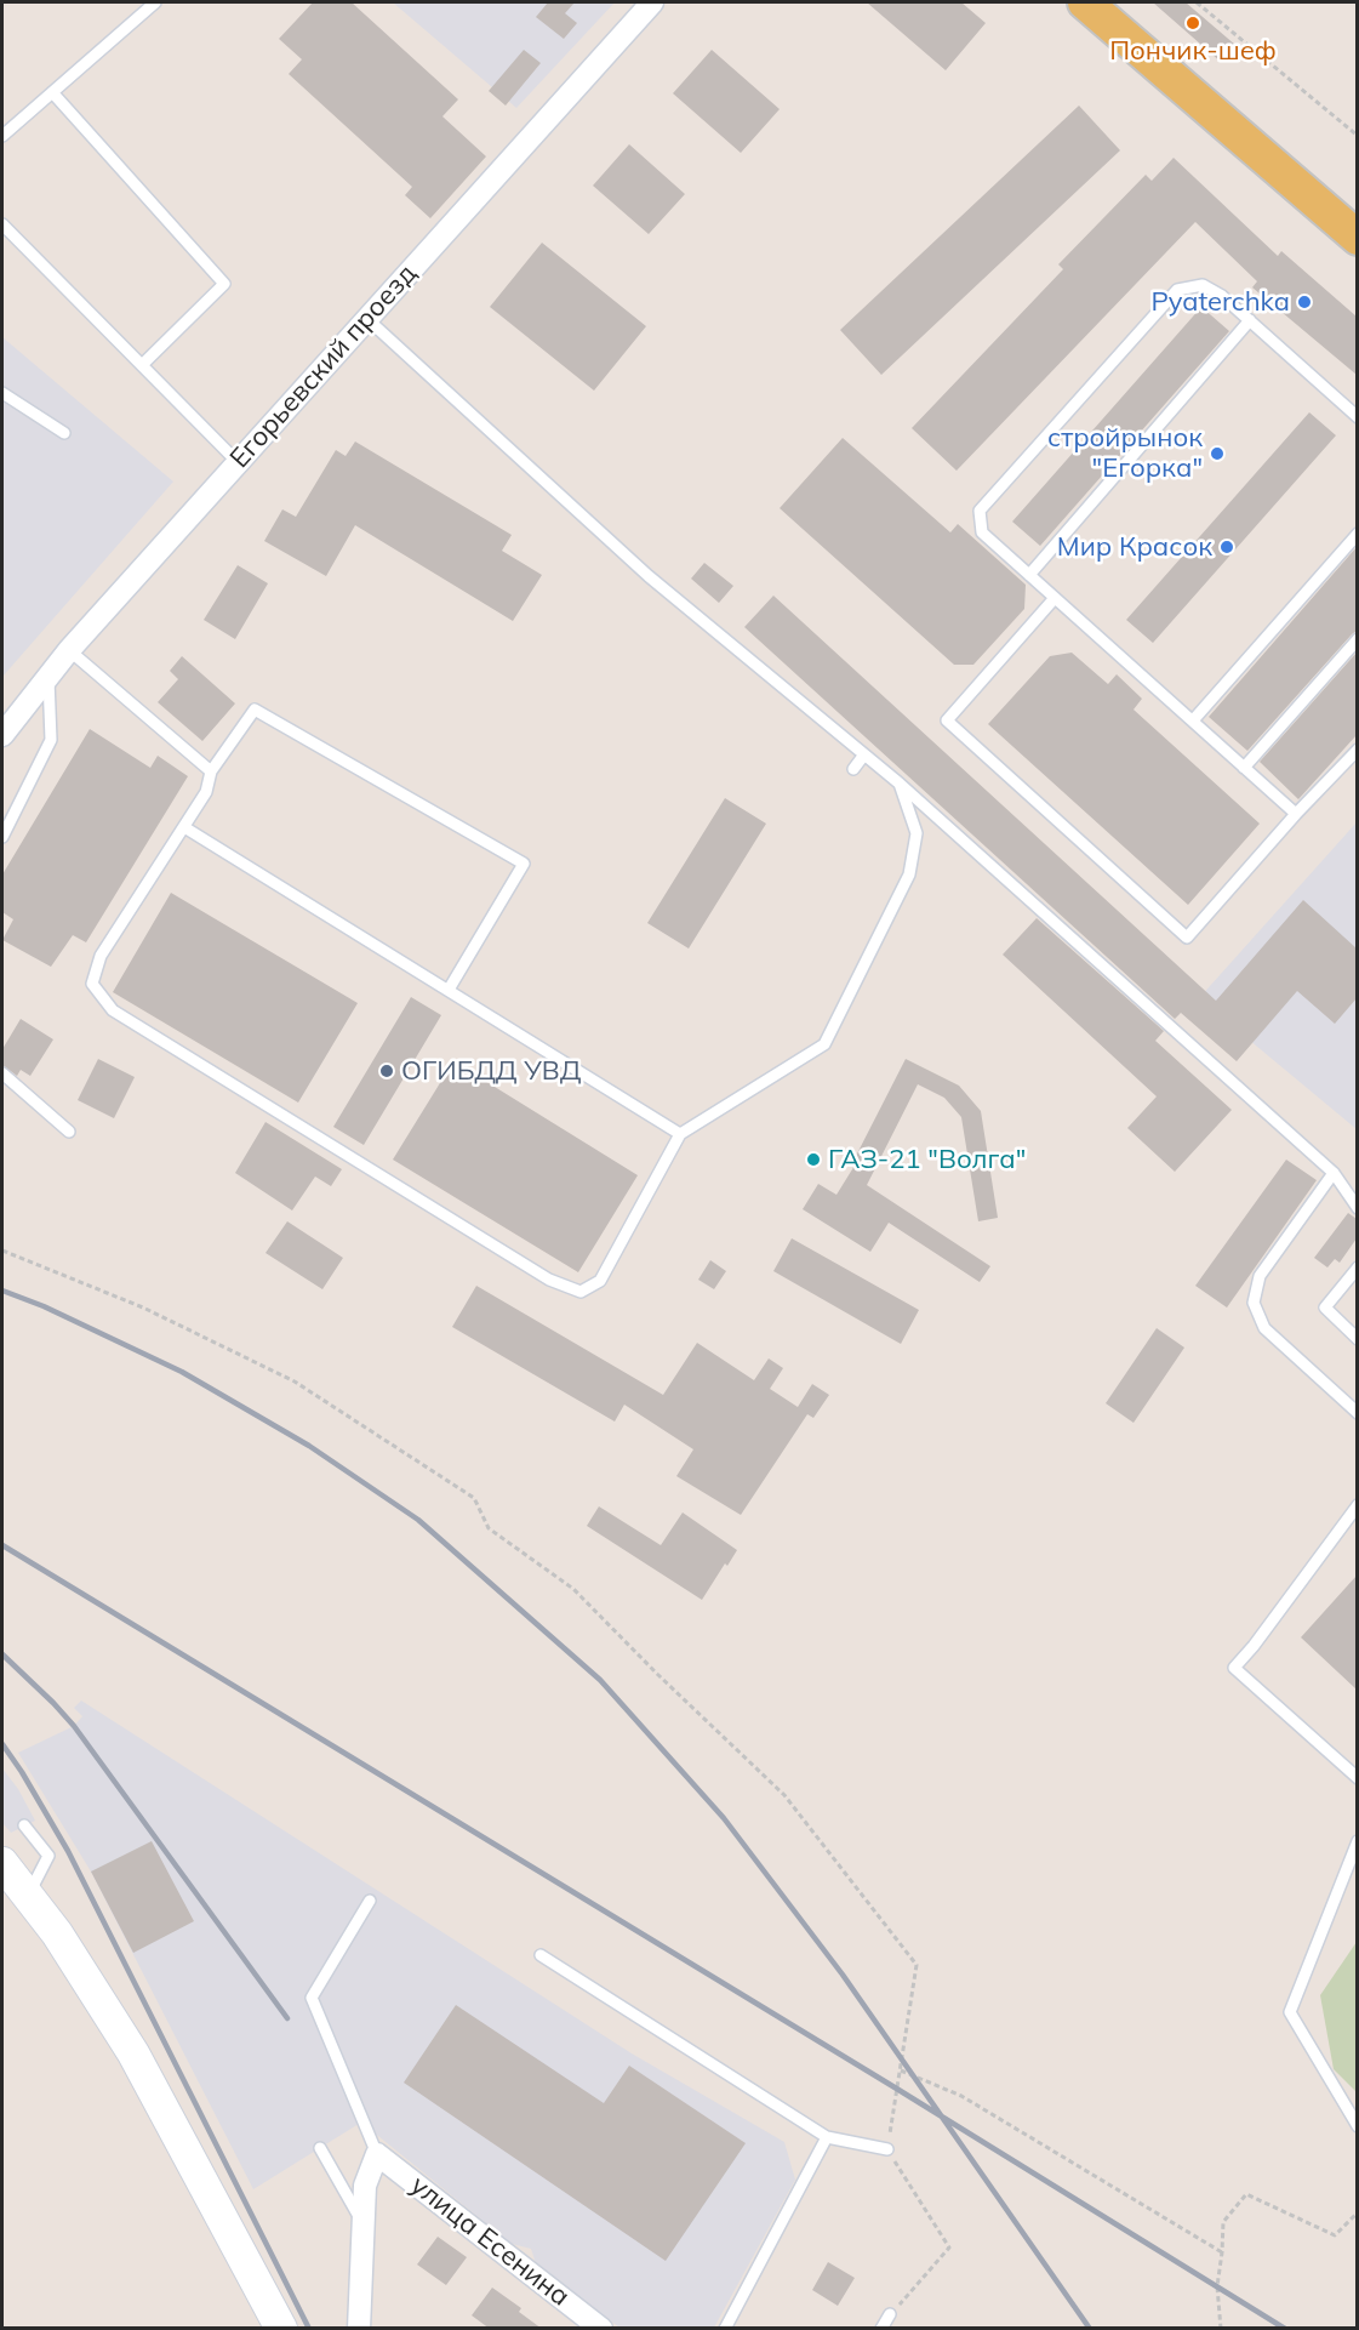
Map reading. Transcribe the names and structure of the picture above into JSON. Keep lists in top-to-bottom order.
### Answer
{
  "streets": {
    "street": ["Егорьевский проезд", "улица Есенина"]
  },
  "places": [
    "Пончик-шеф",
    "Pyaterchka",
    "стройрынок \"Егорка\"",
    "Мир Красок",
    "ОГИБДД УВД",
    "ГАЗ-21 \"Волга\""
  ]
}
